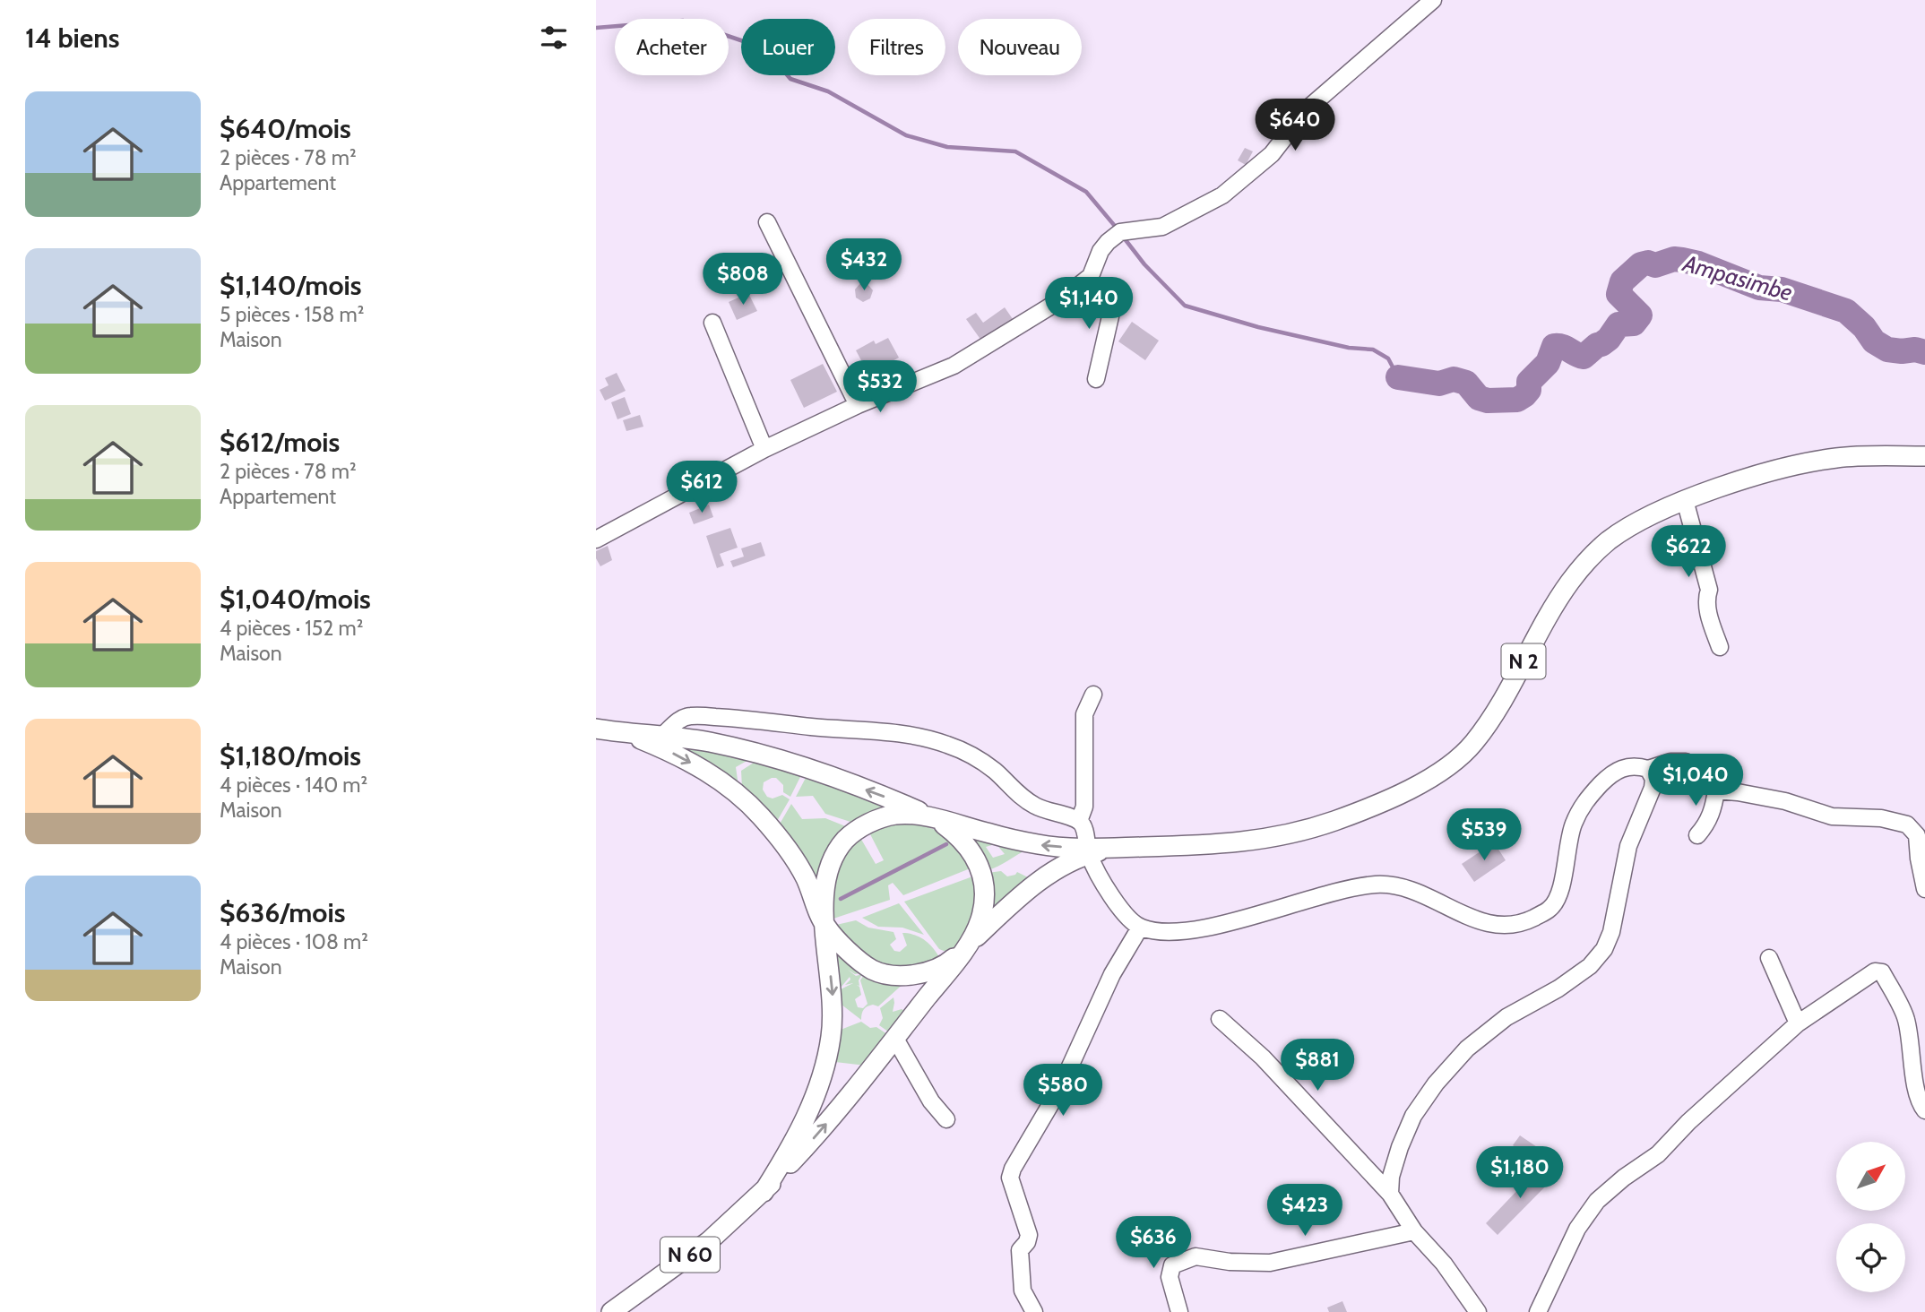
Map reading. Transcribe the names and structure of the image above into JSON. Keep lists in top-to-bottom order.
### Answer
{
  "streets": {
    "main road": ["N 2", "N 60"]
  },
  "water": ["Ampasimbe"],
  "north": "top right",
  "page": {
    "heading": "14 biens",
    "chip": [
      "Acheter",
      "Louer",
      "Filtres",
      "Nouveau"
    ],
    "list": [
      {
        "name": "$640/mois",
        "note": "2 pièces · 78 m² · Appartement"
      },
      {
        "name": "$1,140/mois",
        "note": "5 pièces · 158 m² · Maison"
      },
      {
        "name": "$612/mois",
        "note": "2 pièces · 78 m² · Appartement"
      },
      {
        "name": "$1,040/mois",
        "note": "4 pièces · 152 m² · Maison"
      },
      {
        "name": "$1,180/mois",
        "note": "4 pièces · 140 m² · Maison"
      },
      {
        "name": "$636/mois",
        "note": "4 pièces · 108 m² · Maison"
      }
    ],
    "price": [
      "$640",
      "$432",
      "$808",
      "$1,140",
      "$532",
      "$612",
      "$622",
      "$1,040",
      "$539",
      "$881",
      "$580",
      "$1,180",
      "$423",
      "$636"
    ]
  }
}
